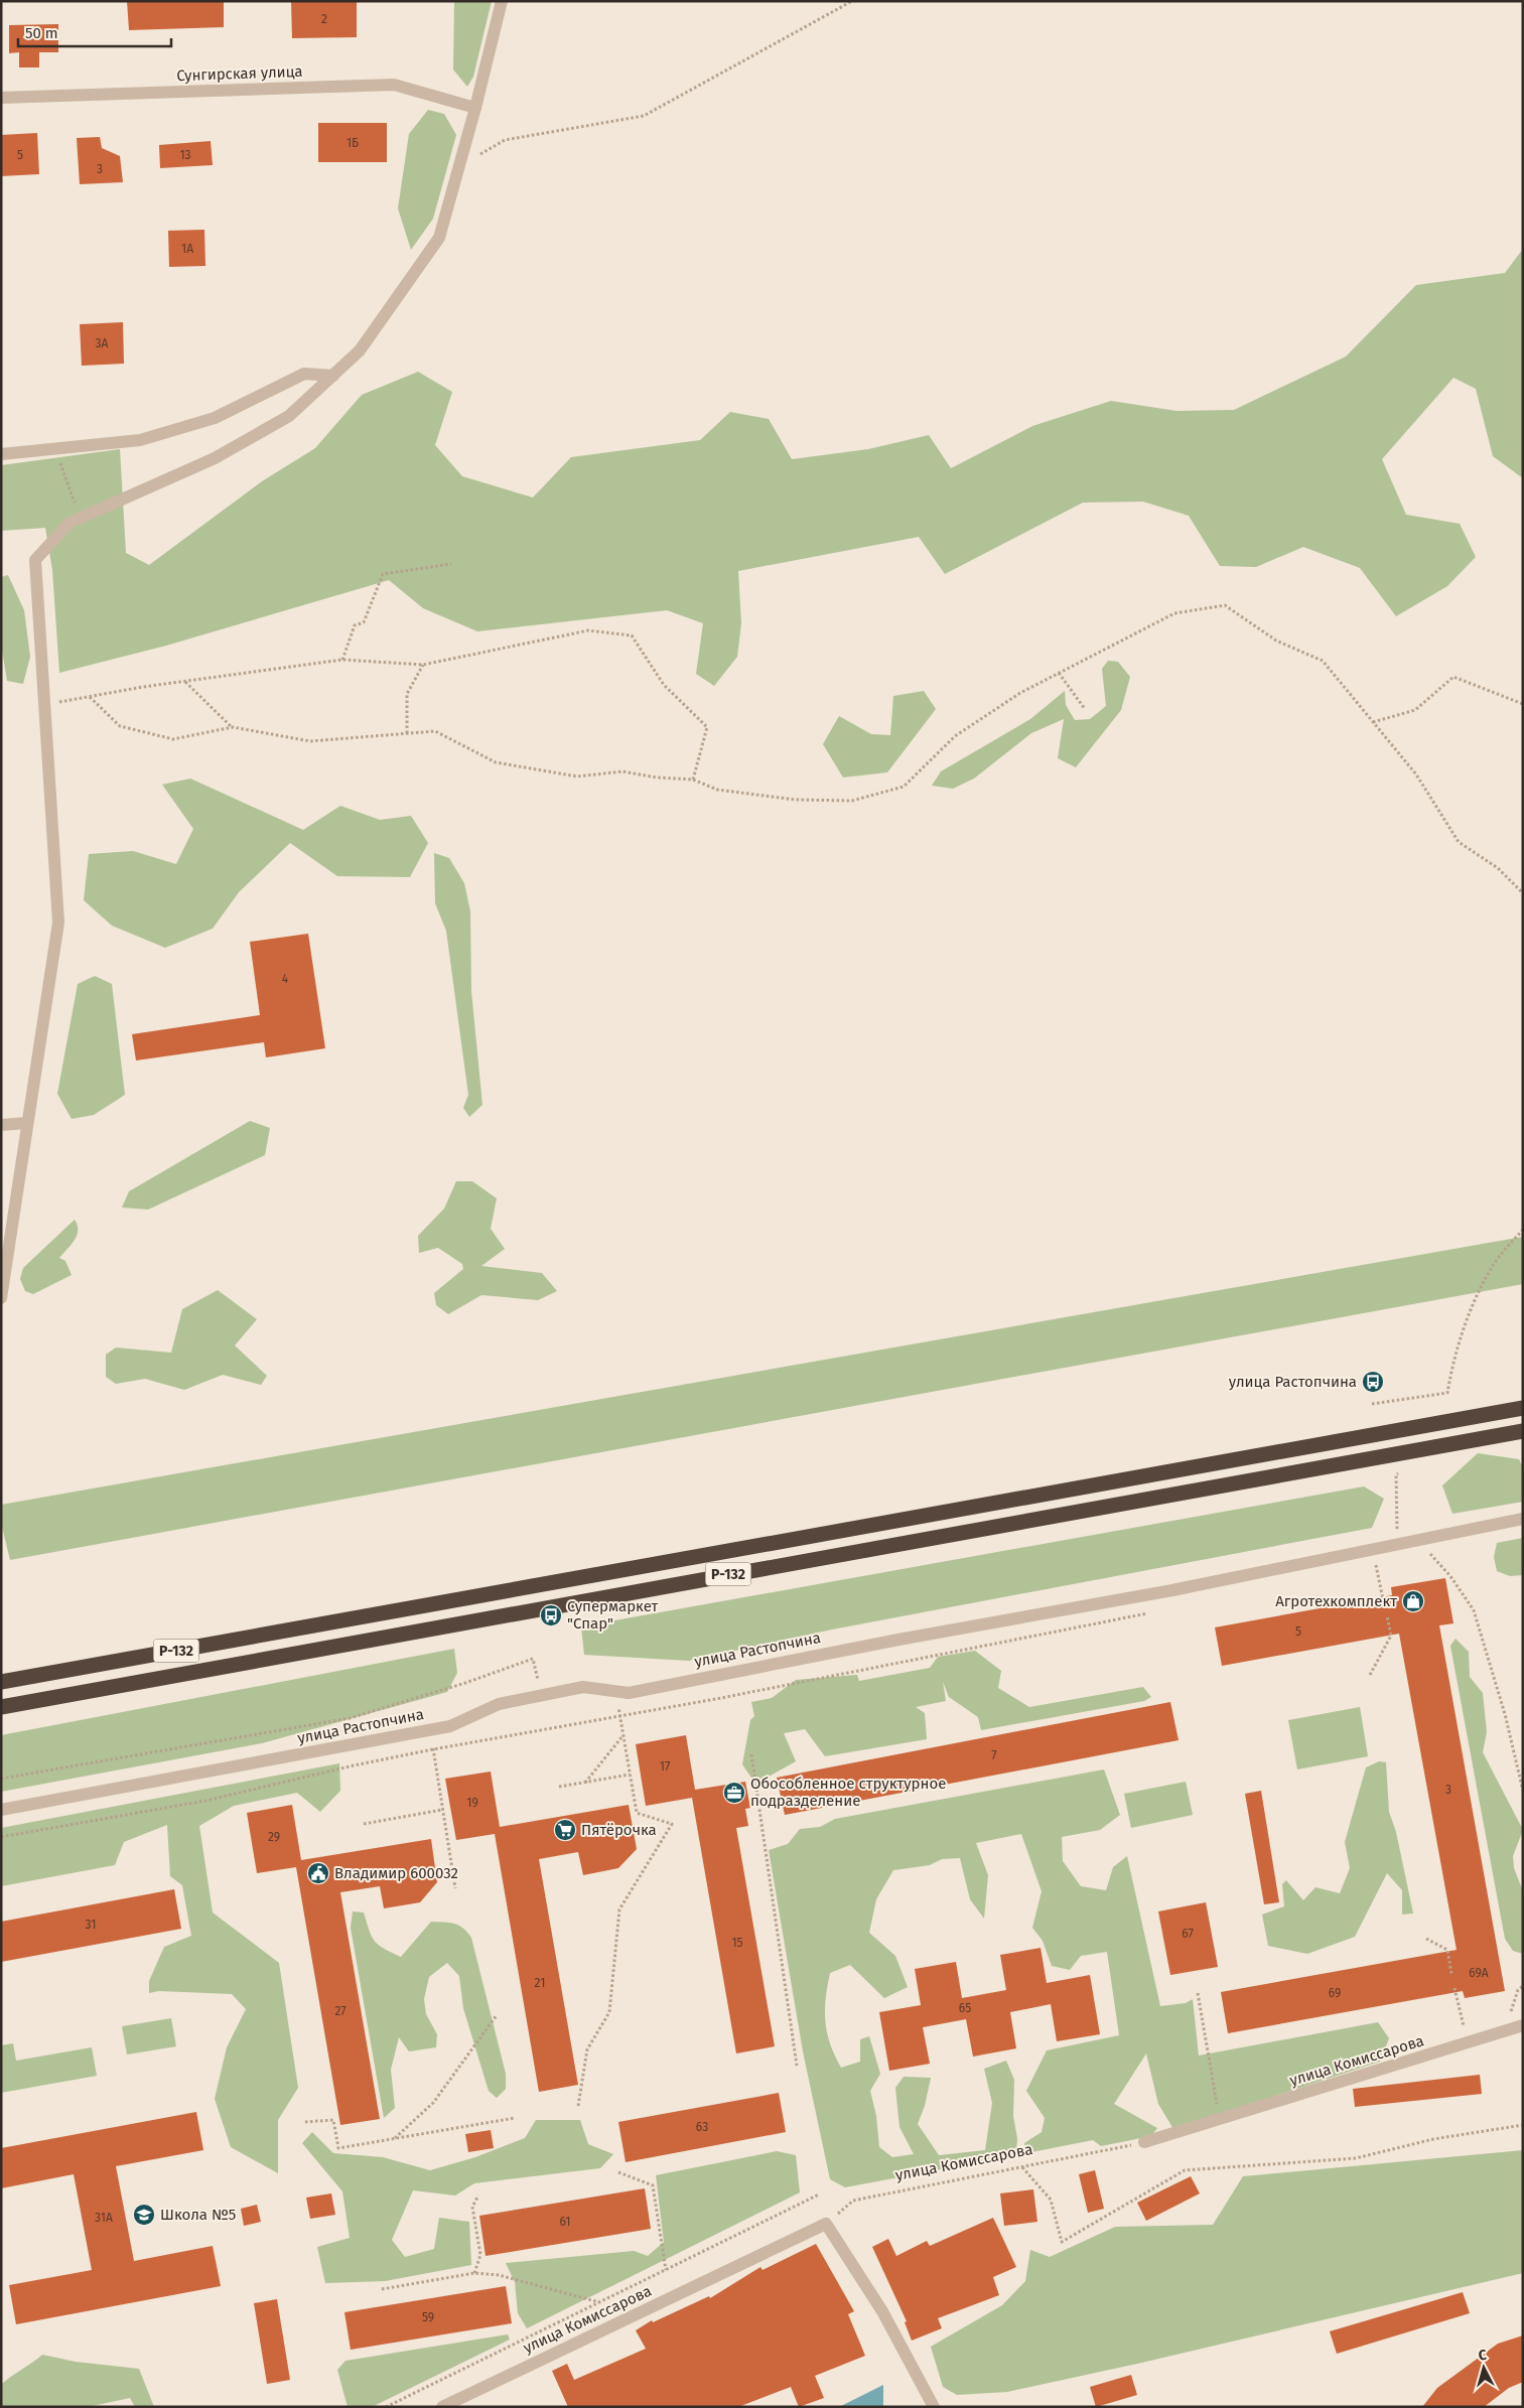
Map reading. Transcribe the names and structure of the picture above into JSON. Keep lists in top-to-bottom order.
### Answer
{
  "streets": {
    "highway": ["Р-132"],
    "street": ["Сунгирская улица", "улица Растопчина", "улица Комиссарова"]
  },
  "places": {
    "bus stop": ["улица Растопчина", "Супермаркет \"Спар\""],
    "shop": ["Агротехкомплект"],
    "office": ["Обособленное структурное подразделение"],
    "supermarket": ["Пятёрочка"],
    "public building": ["Владимир 600032"],
    "school or university": ["Школа №5"]
  },
  "house_numbers": [
    "2",
    "1Б",
    "5",
    "13",
    "3",
    "1А",
    "3А",
    "4",
    "5",
    "7",
    "17",
    "3",
    "19",
    "29",
    "31",
    "67",
    "15",
    "69А",
    "21",
    "69",
    "65",
    "27",
    "63",
    "31А",
    "61",
    "59"
  ],
  "scale_bar": "50 m",
  "north": "top"
}
